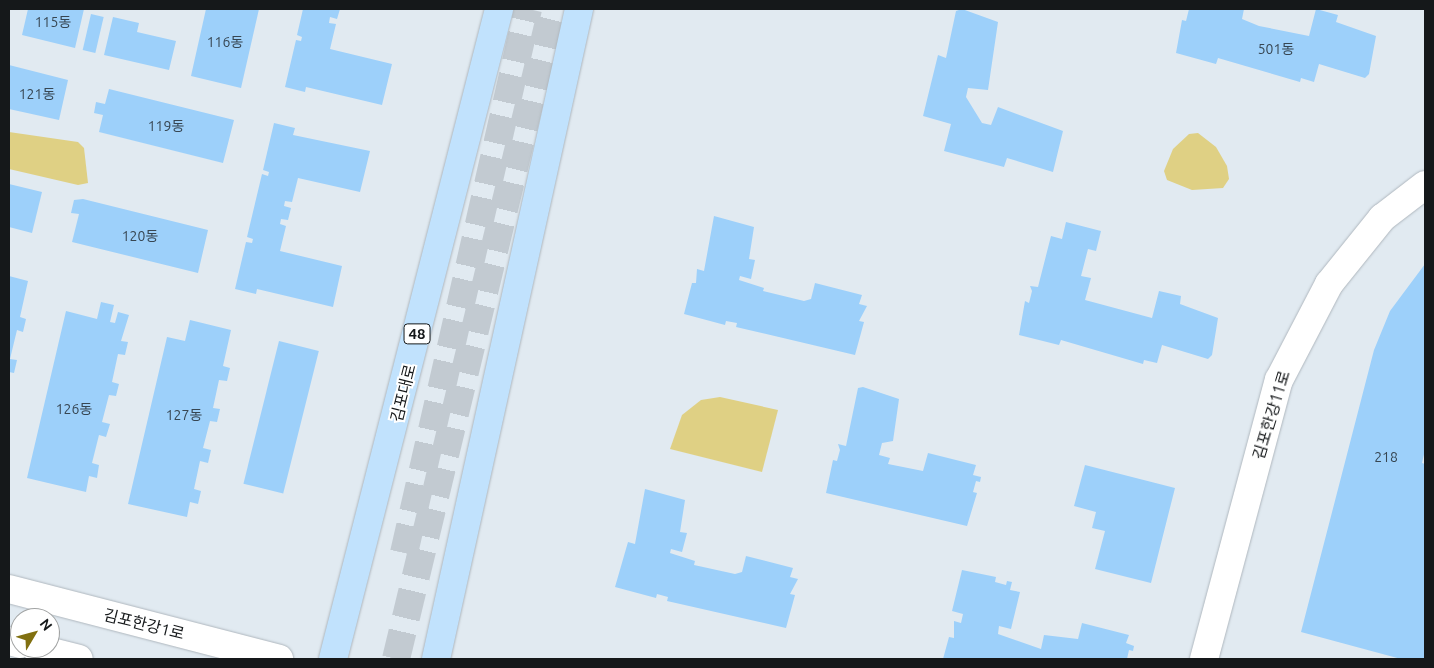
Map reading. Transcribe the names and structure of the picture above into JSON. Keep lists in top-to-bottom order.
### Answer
{
  "streets": {
    "main road": ["48", "김포대로"],
    "street": ["김포한강11로", "김포한강1로"]
  },
  "house_numbers": [
    "115동",
    "116동",
    "501동",
    "121동",
    "119동",
    "120동",
    "126동",
    "127동",
    "218"
  ],
  "north": "top right"
}
